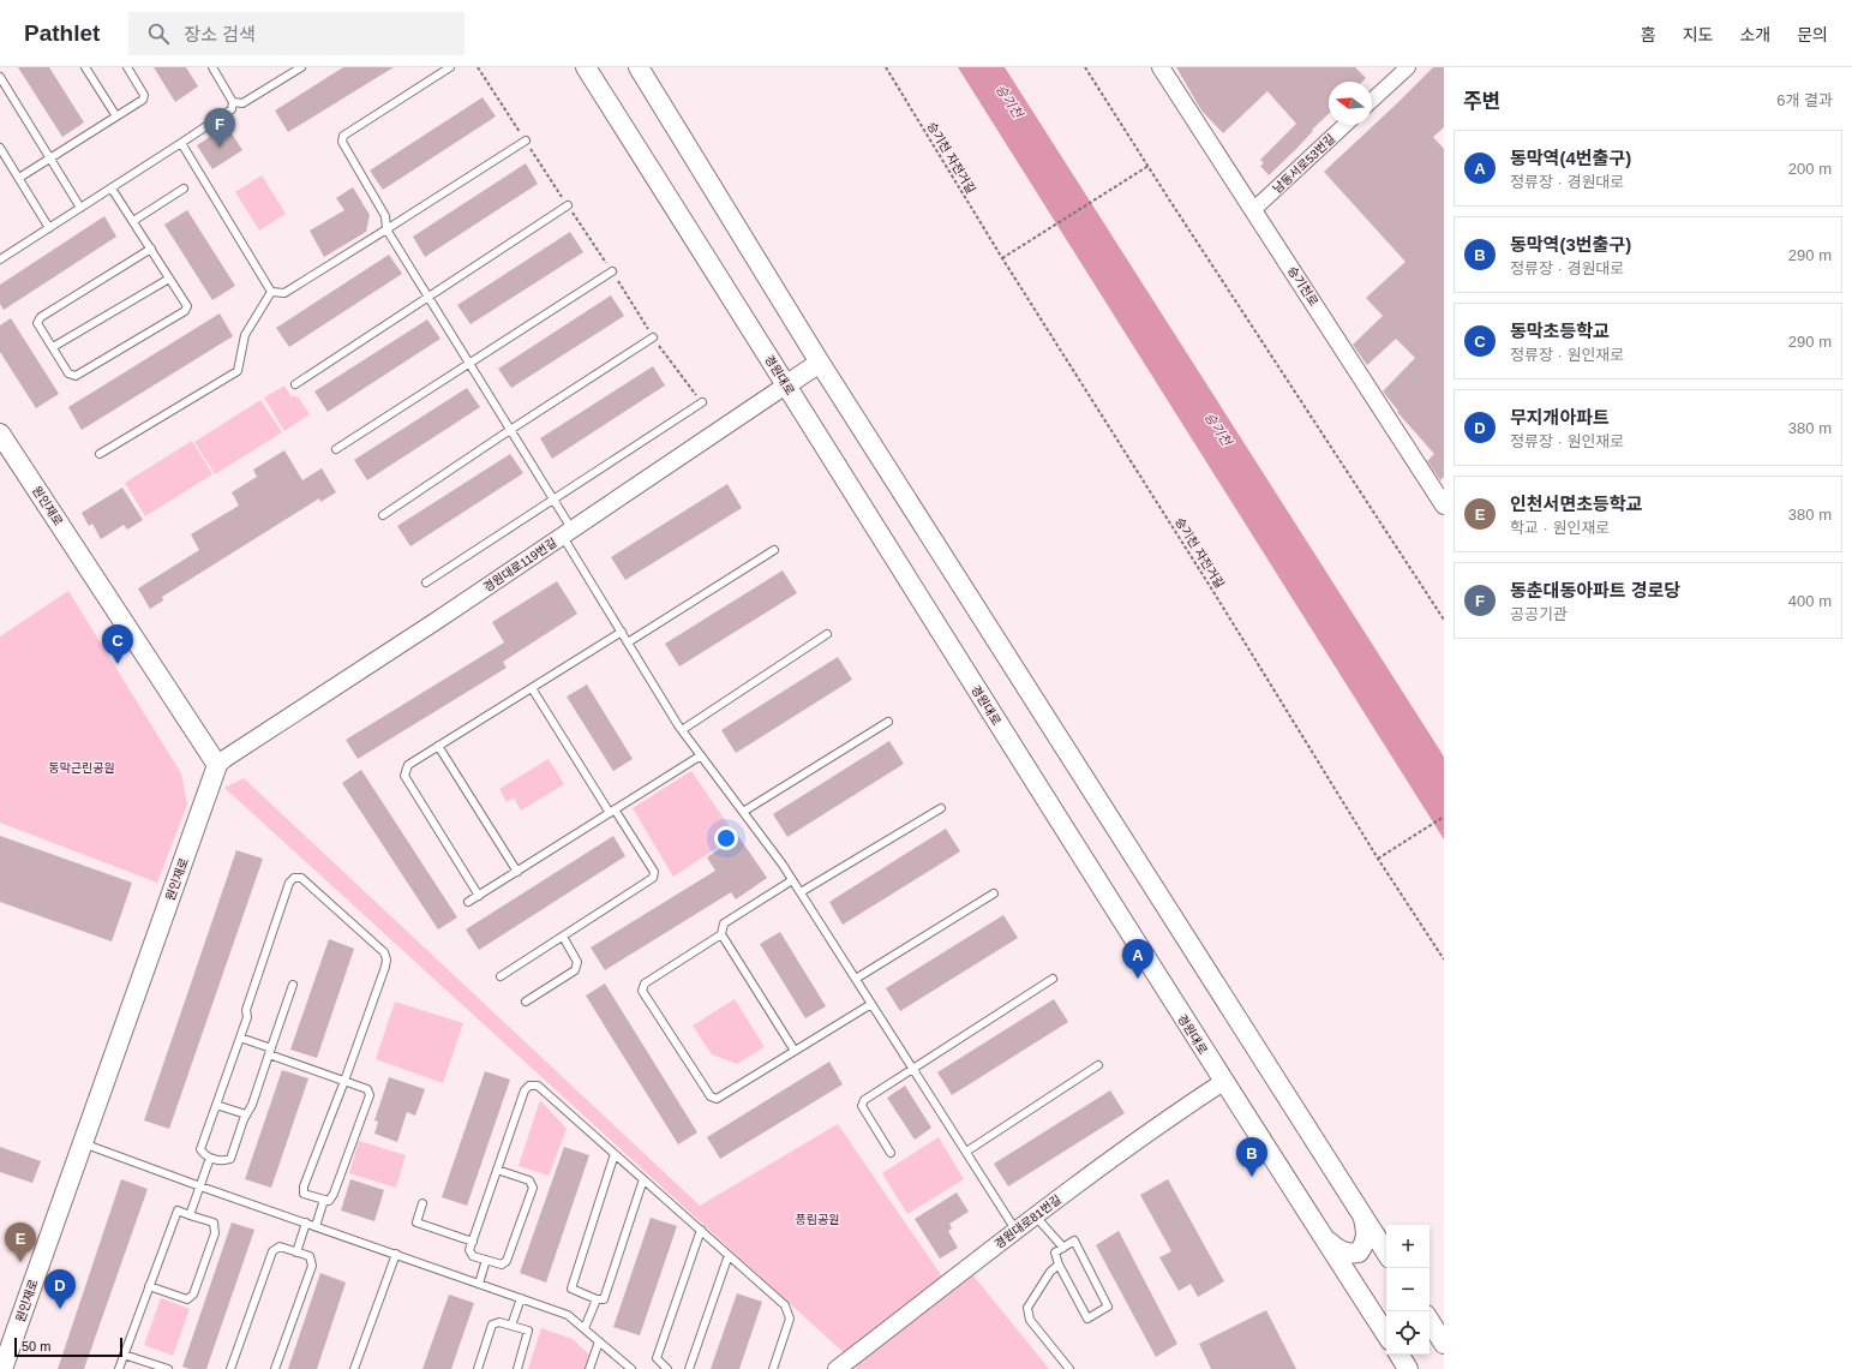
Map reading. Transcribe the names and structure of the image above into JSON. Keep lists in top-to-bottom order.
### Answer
{
  "streets": {
    "main road": ["경원대로", "원인재로", "경원대로119번길"],
    "street": ["남동서로53번길", "승기천로", "경원대로81번길"],
    "path": ["승기천 자전거길"]
  },
  "crossings": [
    ["남동서로53번길", "승기천로"],
    ["경원대로", "경원대로119번길"],
    ["경원대로", "경원대로81번길"],
    ["원인재로", "경원대로119번길"]
  ],
  "water": ["승기천"],
  "parks": ["동막근린공원", "풍림공원"],
  "scale_bar": "50 m",
  "north": "left",
  "page": {
    "header": "Pathlet",
    "search": "장소 검색",
    "nav": [
      "홈",
      "지도",
      "소개",
      "문의"
    ],
    "heading": ["주변", "6개 결과"],
    "pins": [
      "F",
      "C",
      "A",
      "B",
      "E",
      "D"
    ],
    "list": [
      {
        "mark": "A",
        "name": "동막역(4번출구)",
        "note": "정류장 · 경원대로",
        "value": "200 m"
      },
      {
        "mark": "B",
        "name": "동막역(3번출구)",
        "note": "정류장 · 경원대로",
        "value": "290 m"
      },
      {
        "mark": "C",
        "name": "동막초등학교",
        "note": "정류장 · 원인재로",
        "value": "290 m"
      },
      {
        "mark": "D",
        "name": "무지개아파트",
        "note": "정류장 · 원인재로",
        "value": "380 m"
      },
      {
        "mark": "E",
        "name": "인천서면초등학교",
        "note": "학교 · 원인재로",
        "value": "380 m"
      },
      {
        "mark": "F",
        "name": "동춘대동아파트 경로당",
        "note": "공공기관",
        "value": "400 m"
      }
    ],
    "map_buttons": ["+", "−"],
    "scale": "50 m"
  }
}
